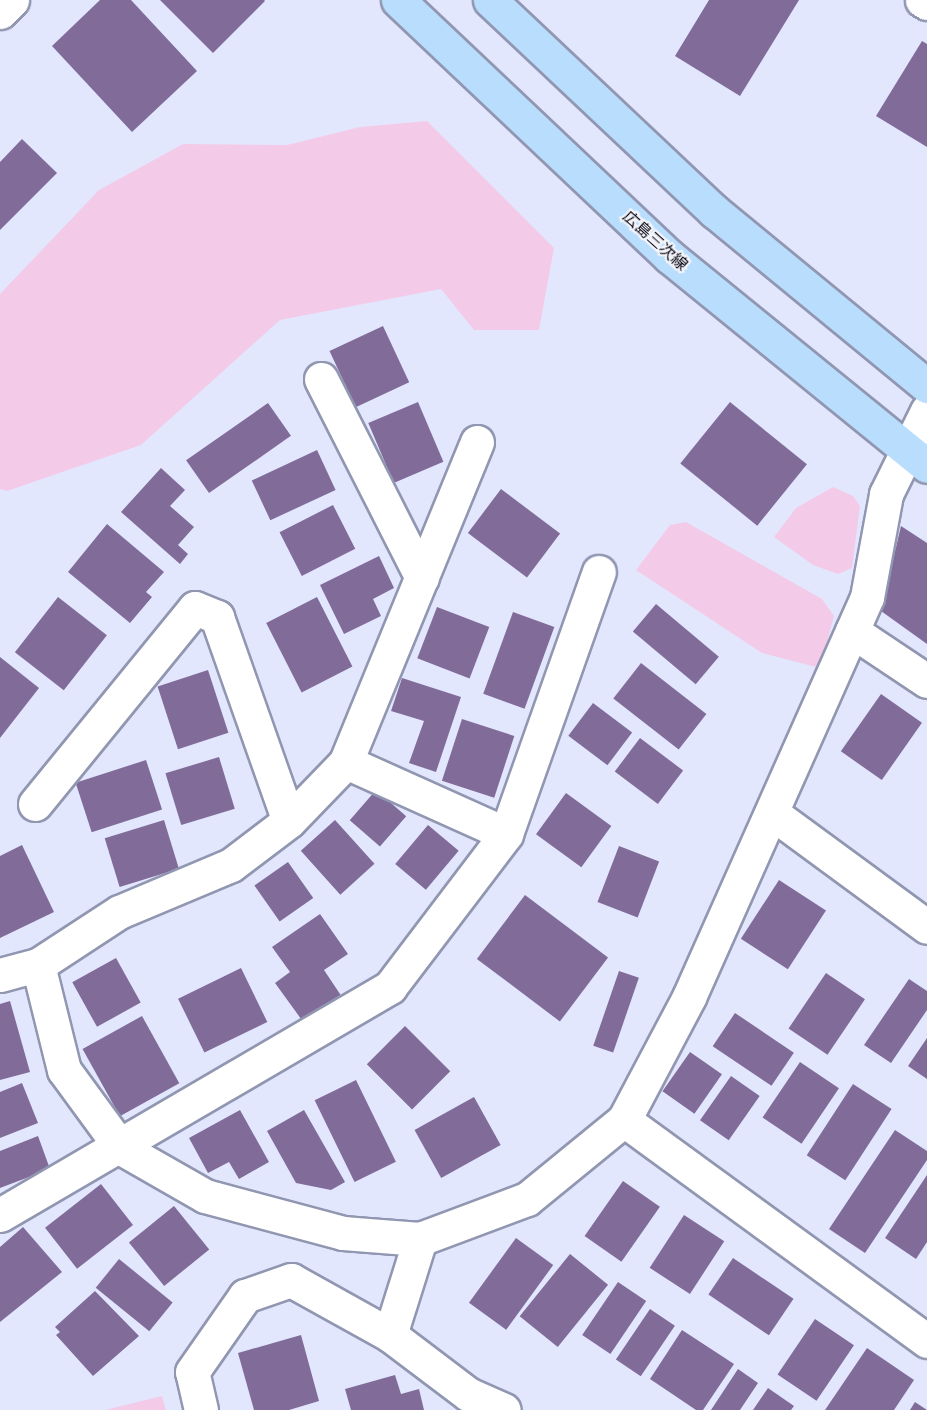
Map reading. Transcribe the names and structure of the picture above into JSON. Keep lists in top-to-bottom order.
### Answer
{
  "streets": {
    "main road": ["広島三次線"]
  }
}
